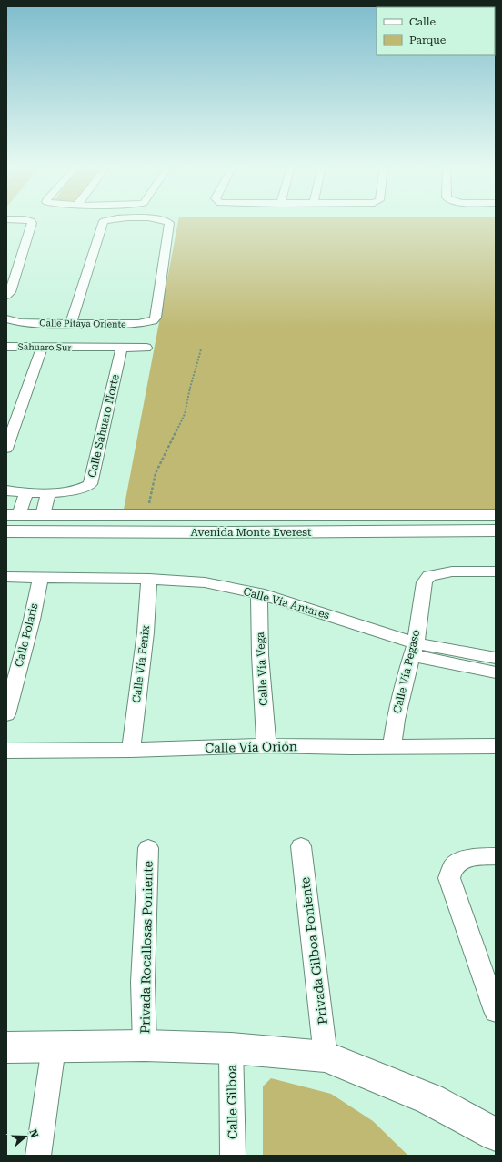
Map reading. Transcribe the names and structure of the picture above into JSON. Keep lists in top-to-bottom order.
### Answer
{
  "streets": {
    "main road": ["Avenida Monte Everest"],
    "street": [
      "Calle Pitaya Oriente",
      "Sahuaro Sur",
      "Calle Sahuaro Norte",
      "Calle Vía Antares",
      "Calle Polaris",
      "Calle Vía Fenix",
      "Calle Vía Vega",
      "Calle Vía Pegaso",
      "Calle Vía Orión",
      "Privada Rocallosas Poniente",
      "Privada Gilboa Poniente",
      "Calle Gilboa"
    ]
  },
  "crossings": [
    ["Sahuaro Sur", "Calle Sahuaro Norte"],
    ["Calle Vía Antares", "Calle Polaris"],
    ["Calle Vía Antares", "Calle Vía Fenix"],
    ["Calle Vía Antares", "Calle Vía Vega"],
    ["Calle Vía Antares", "Calle Vía Pegaso"],
    ["Calle Vía Fenix", "Calle Vía Orión"],
    ["Calle Vía Vega", "Calle Vía Orión"],
    ["Calle Vía Pegaso", "Calle Vía Orión"]
  ],
  "legend": ["Calle", "Parque"],
  "north": "right"
}
